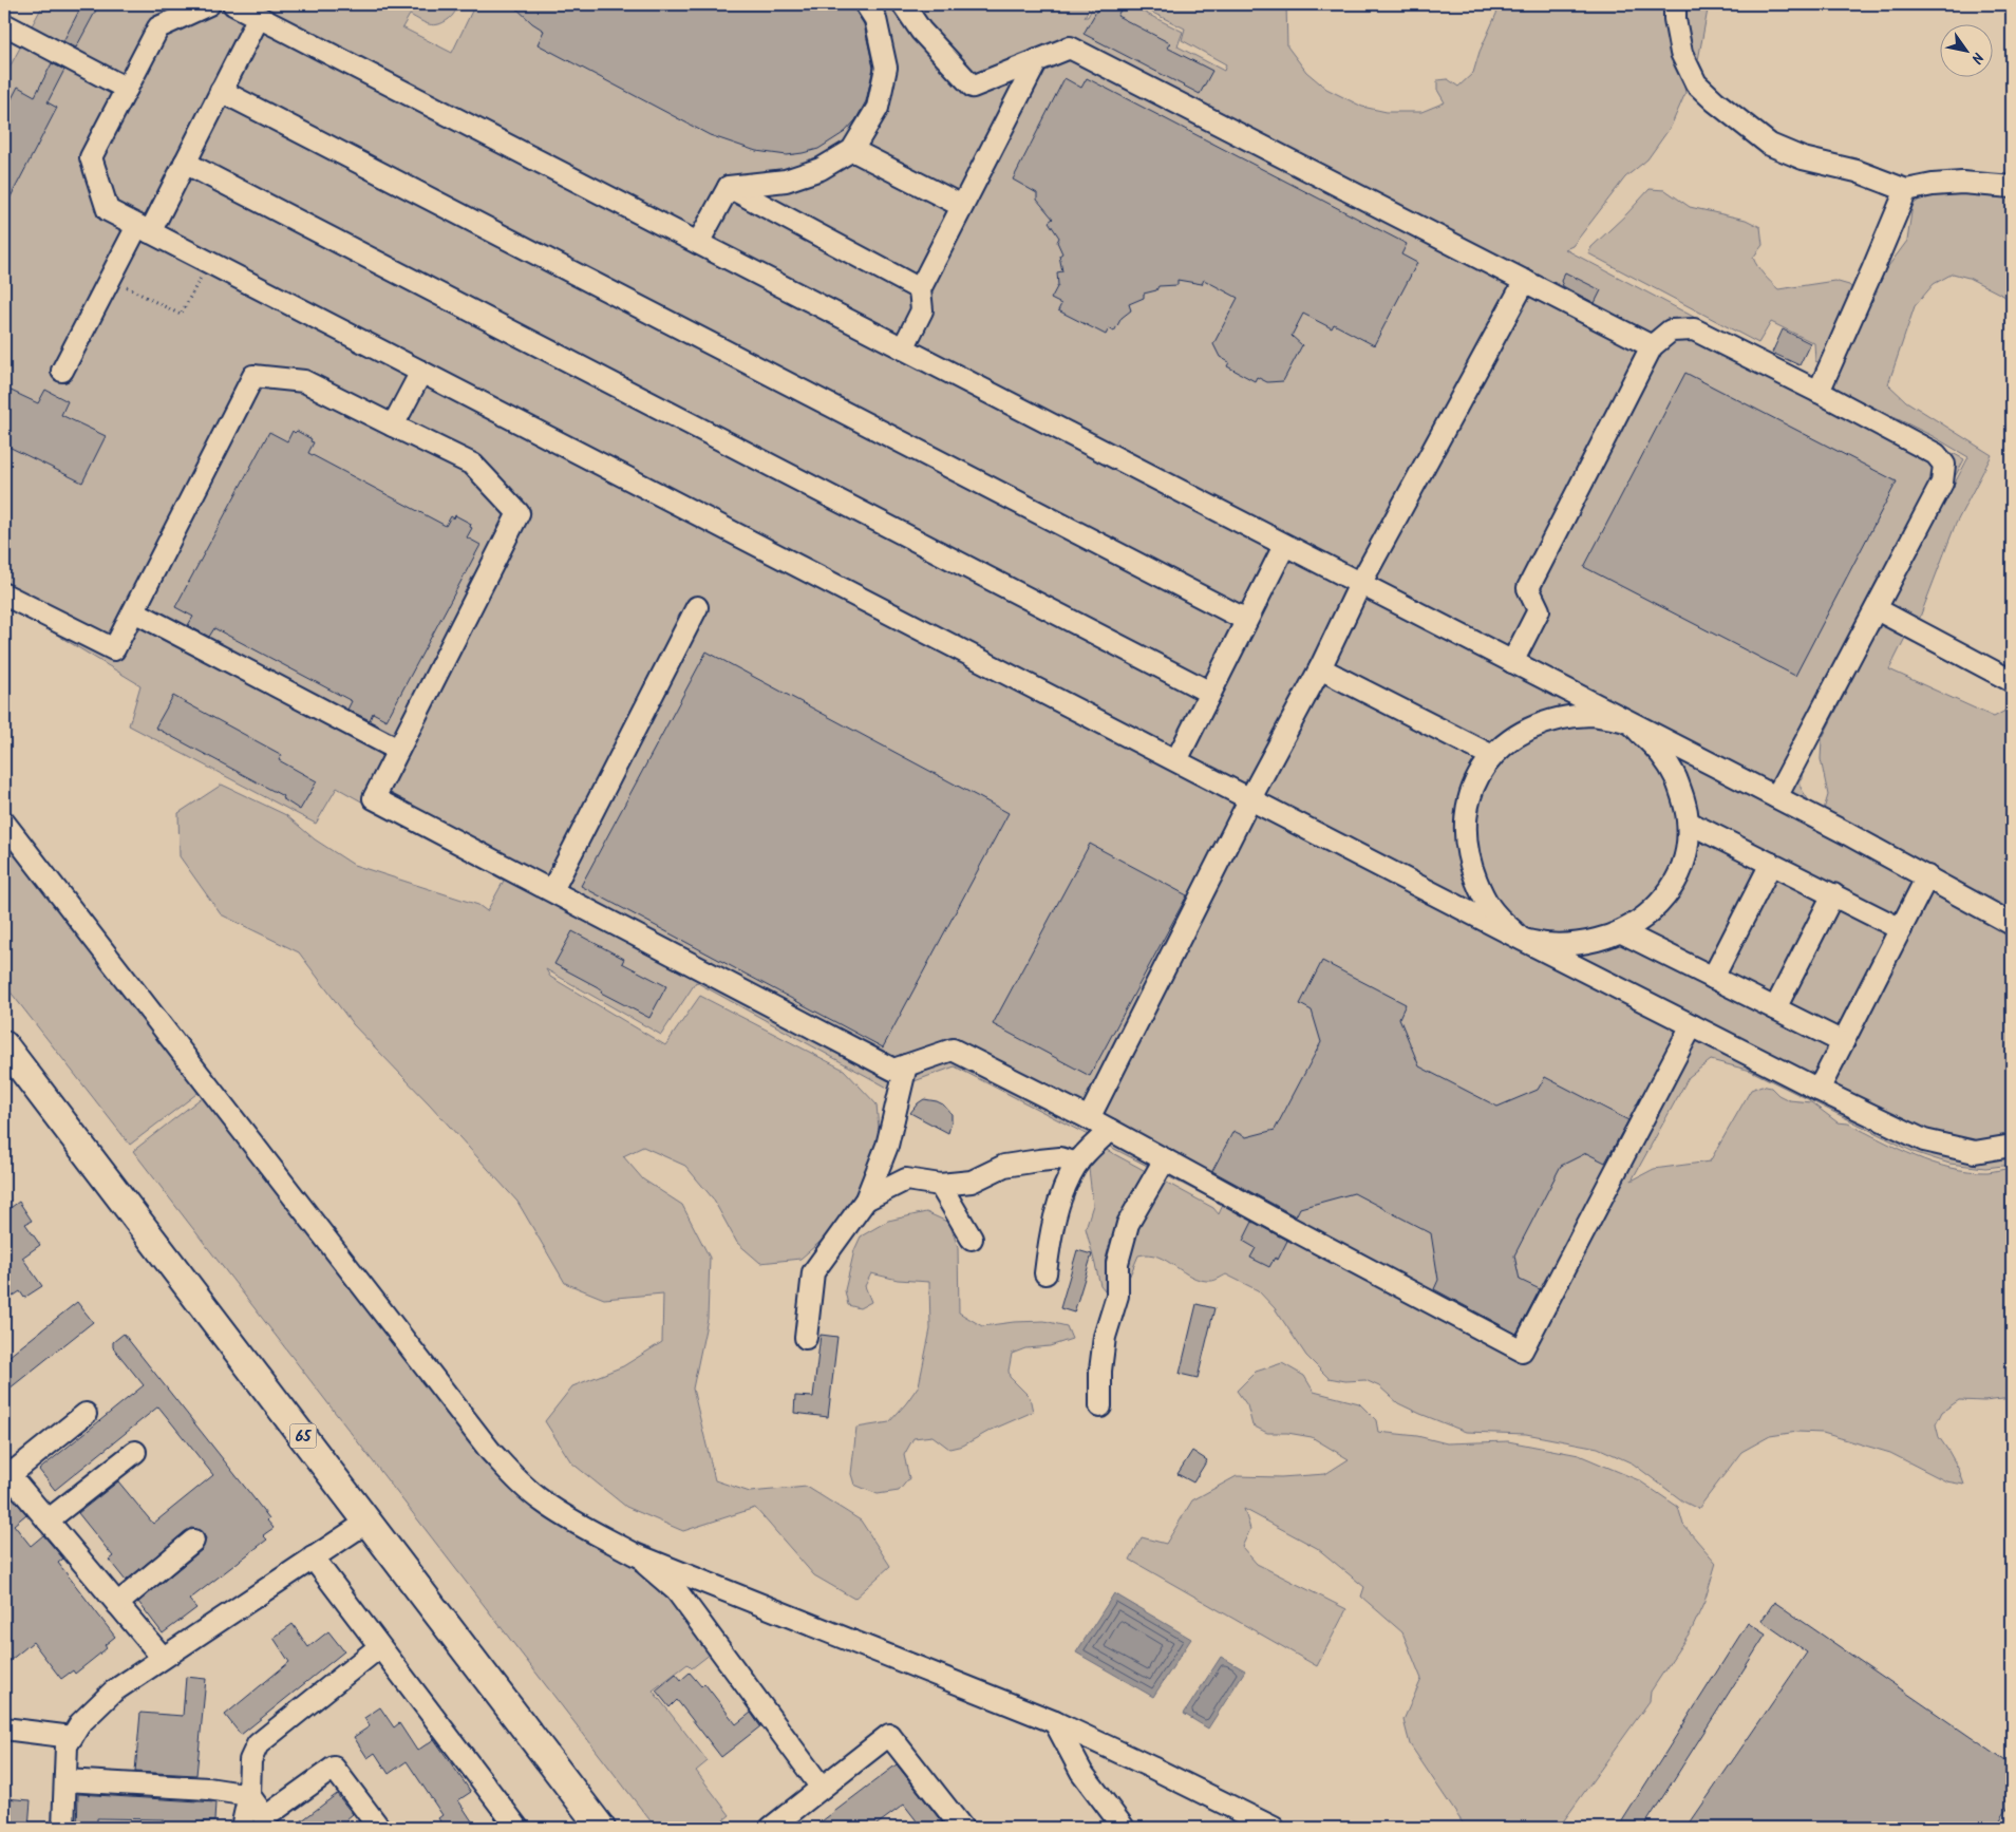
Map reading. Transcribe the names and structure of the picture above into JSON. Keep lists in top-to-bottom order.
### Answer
{
  "streets": {
    "main road": ["65"]
  },
  "north": "bottom right"
}
